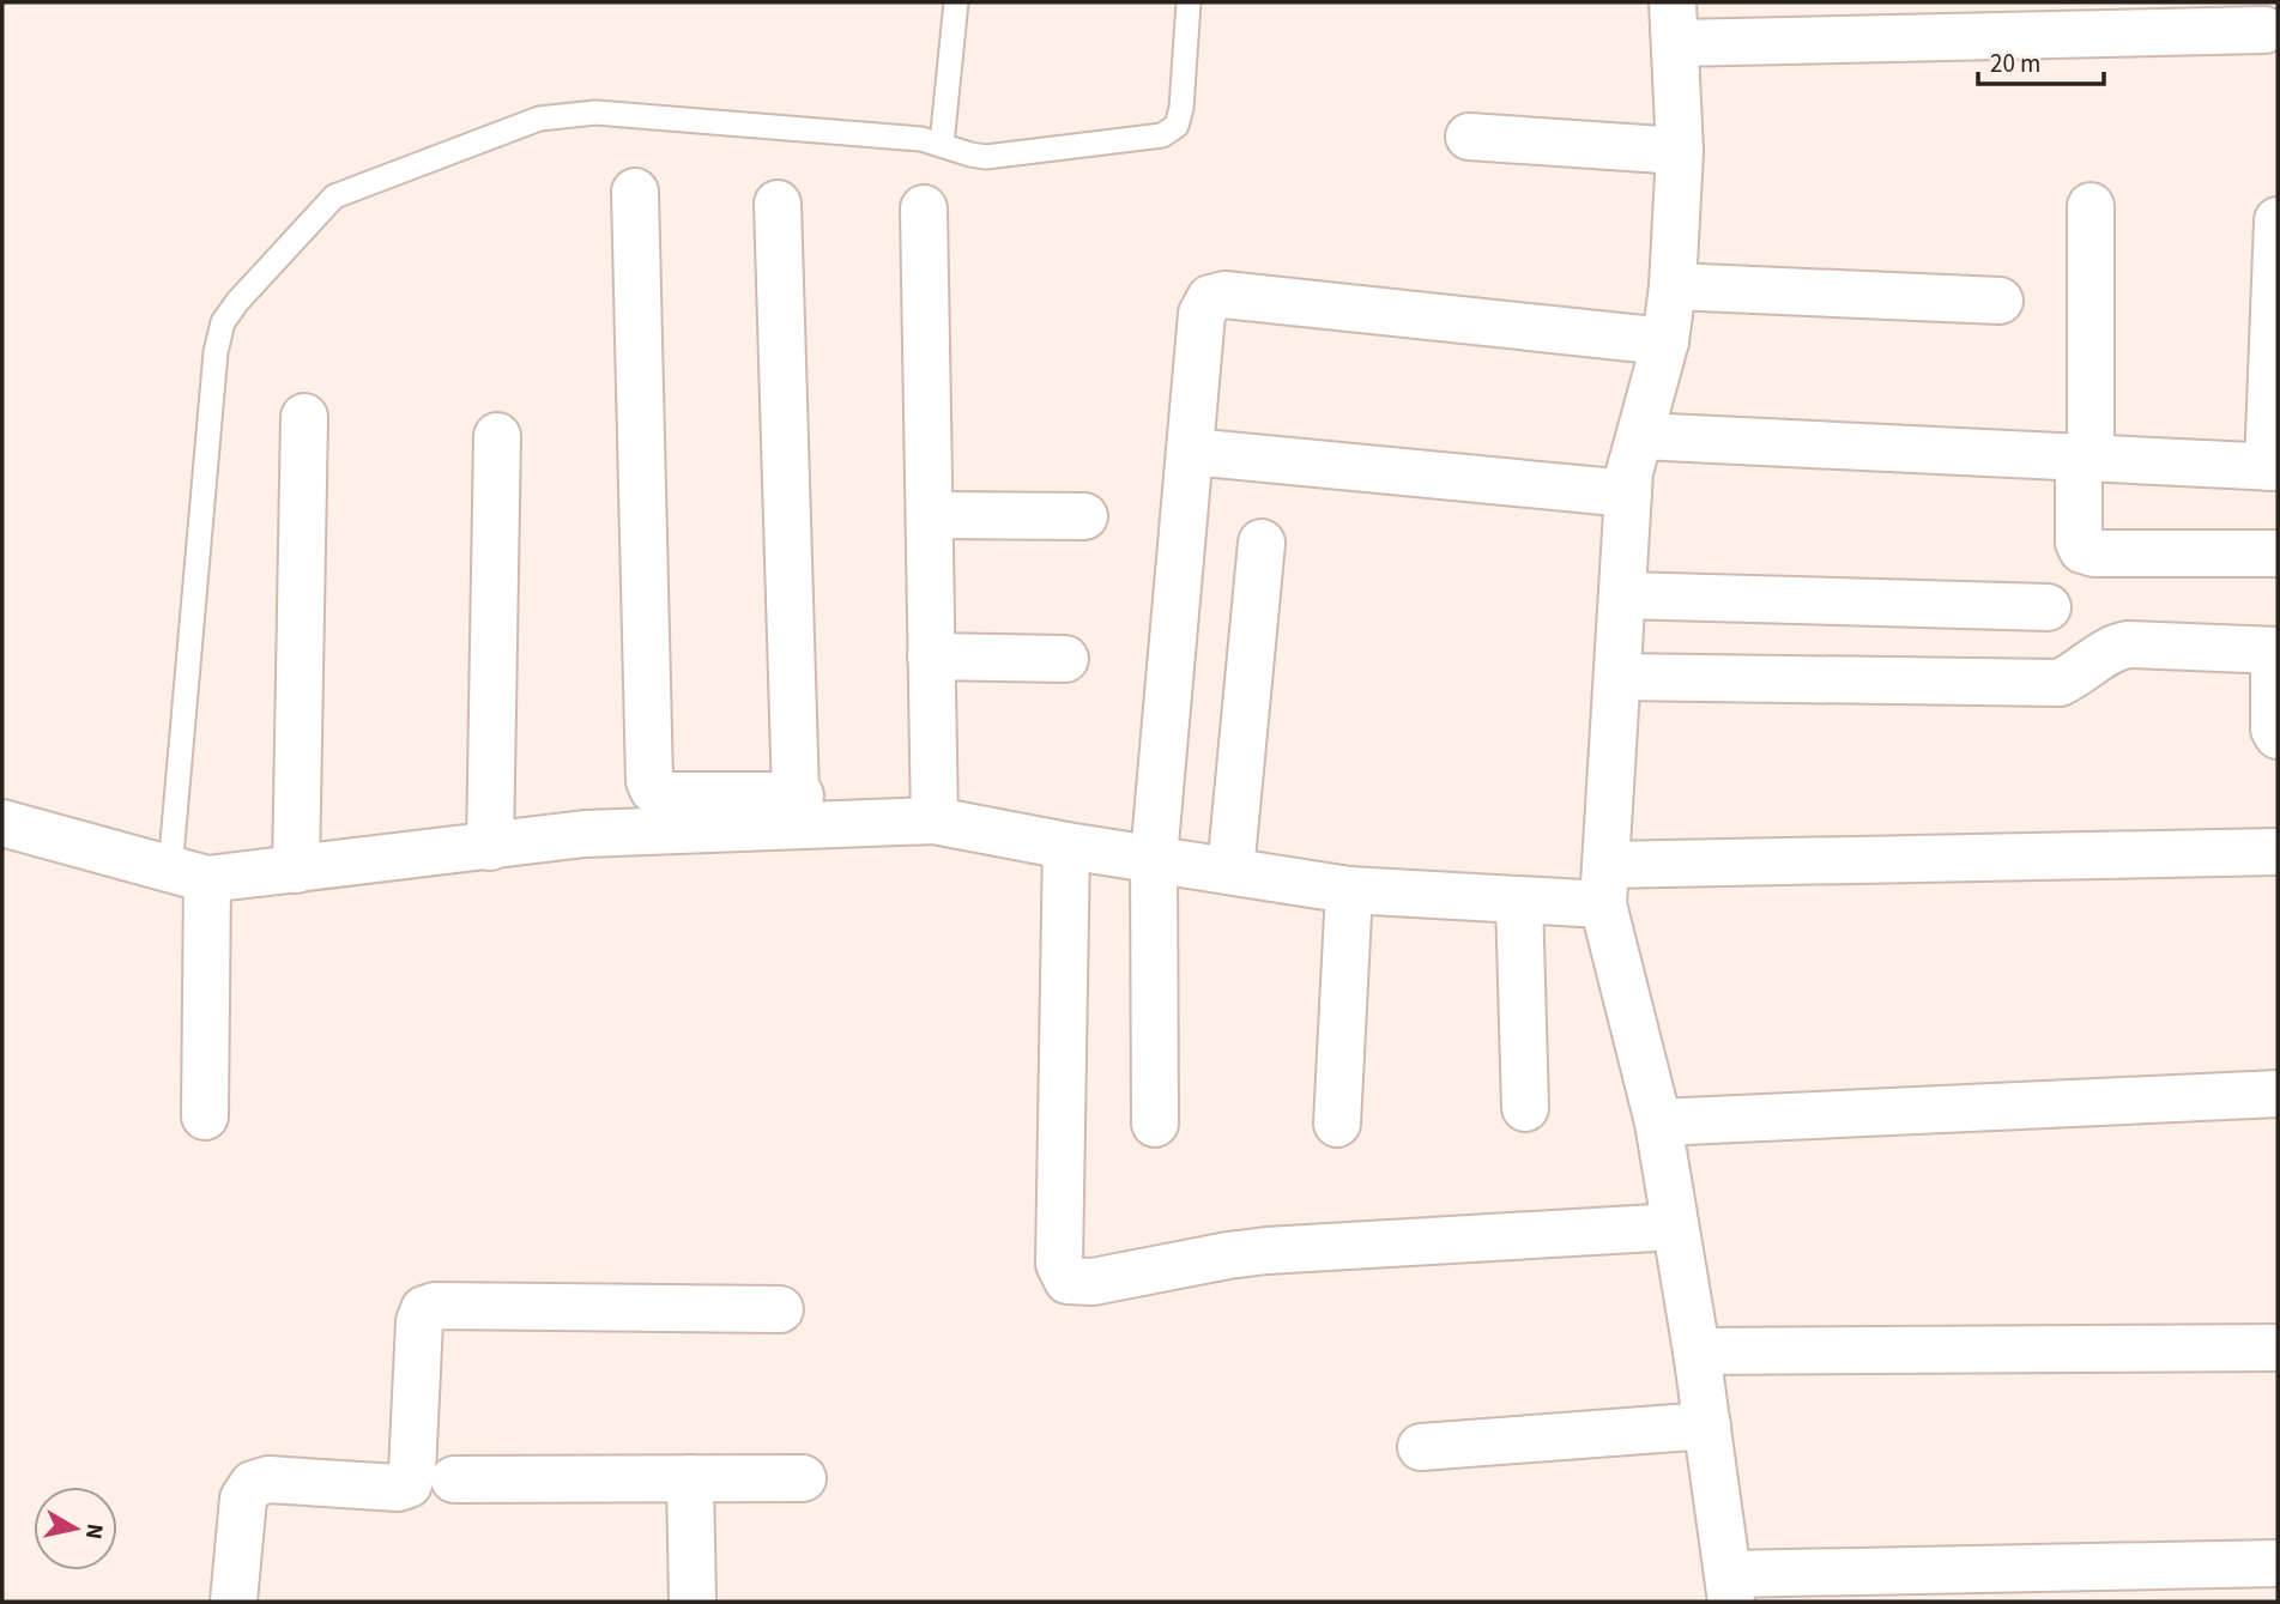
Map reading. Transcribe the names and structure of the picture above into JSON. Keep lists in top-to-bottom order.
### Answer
{
  "scale_bar": "20 m",
  "north": "right"
}
